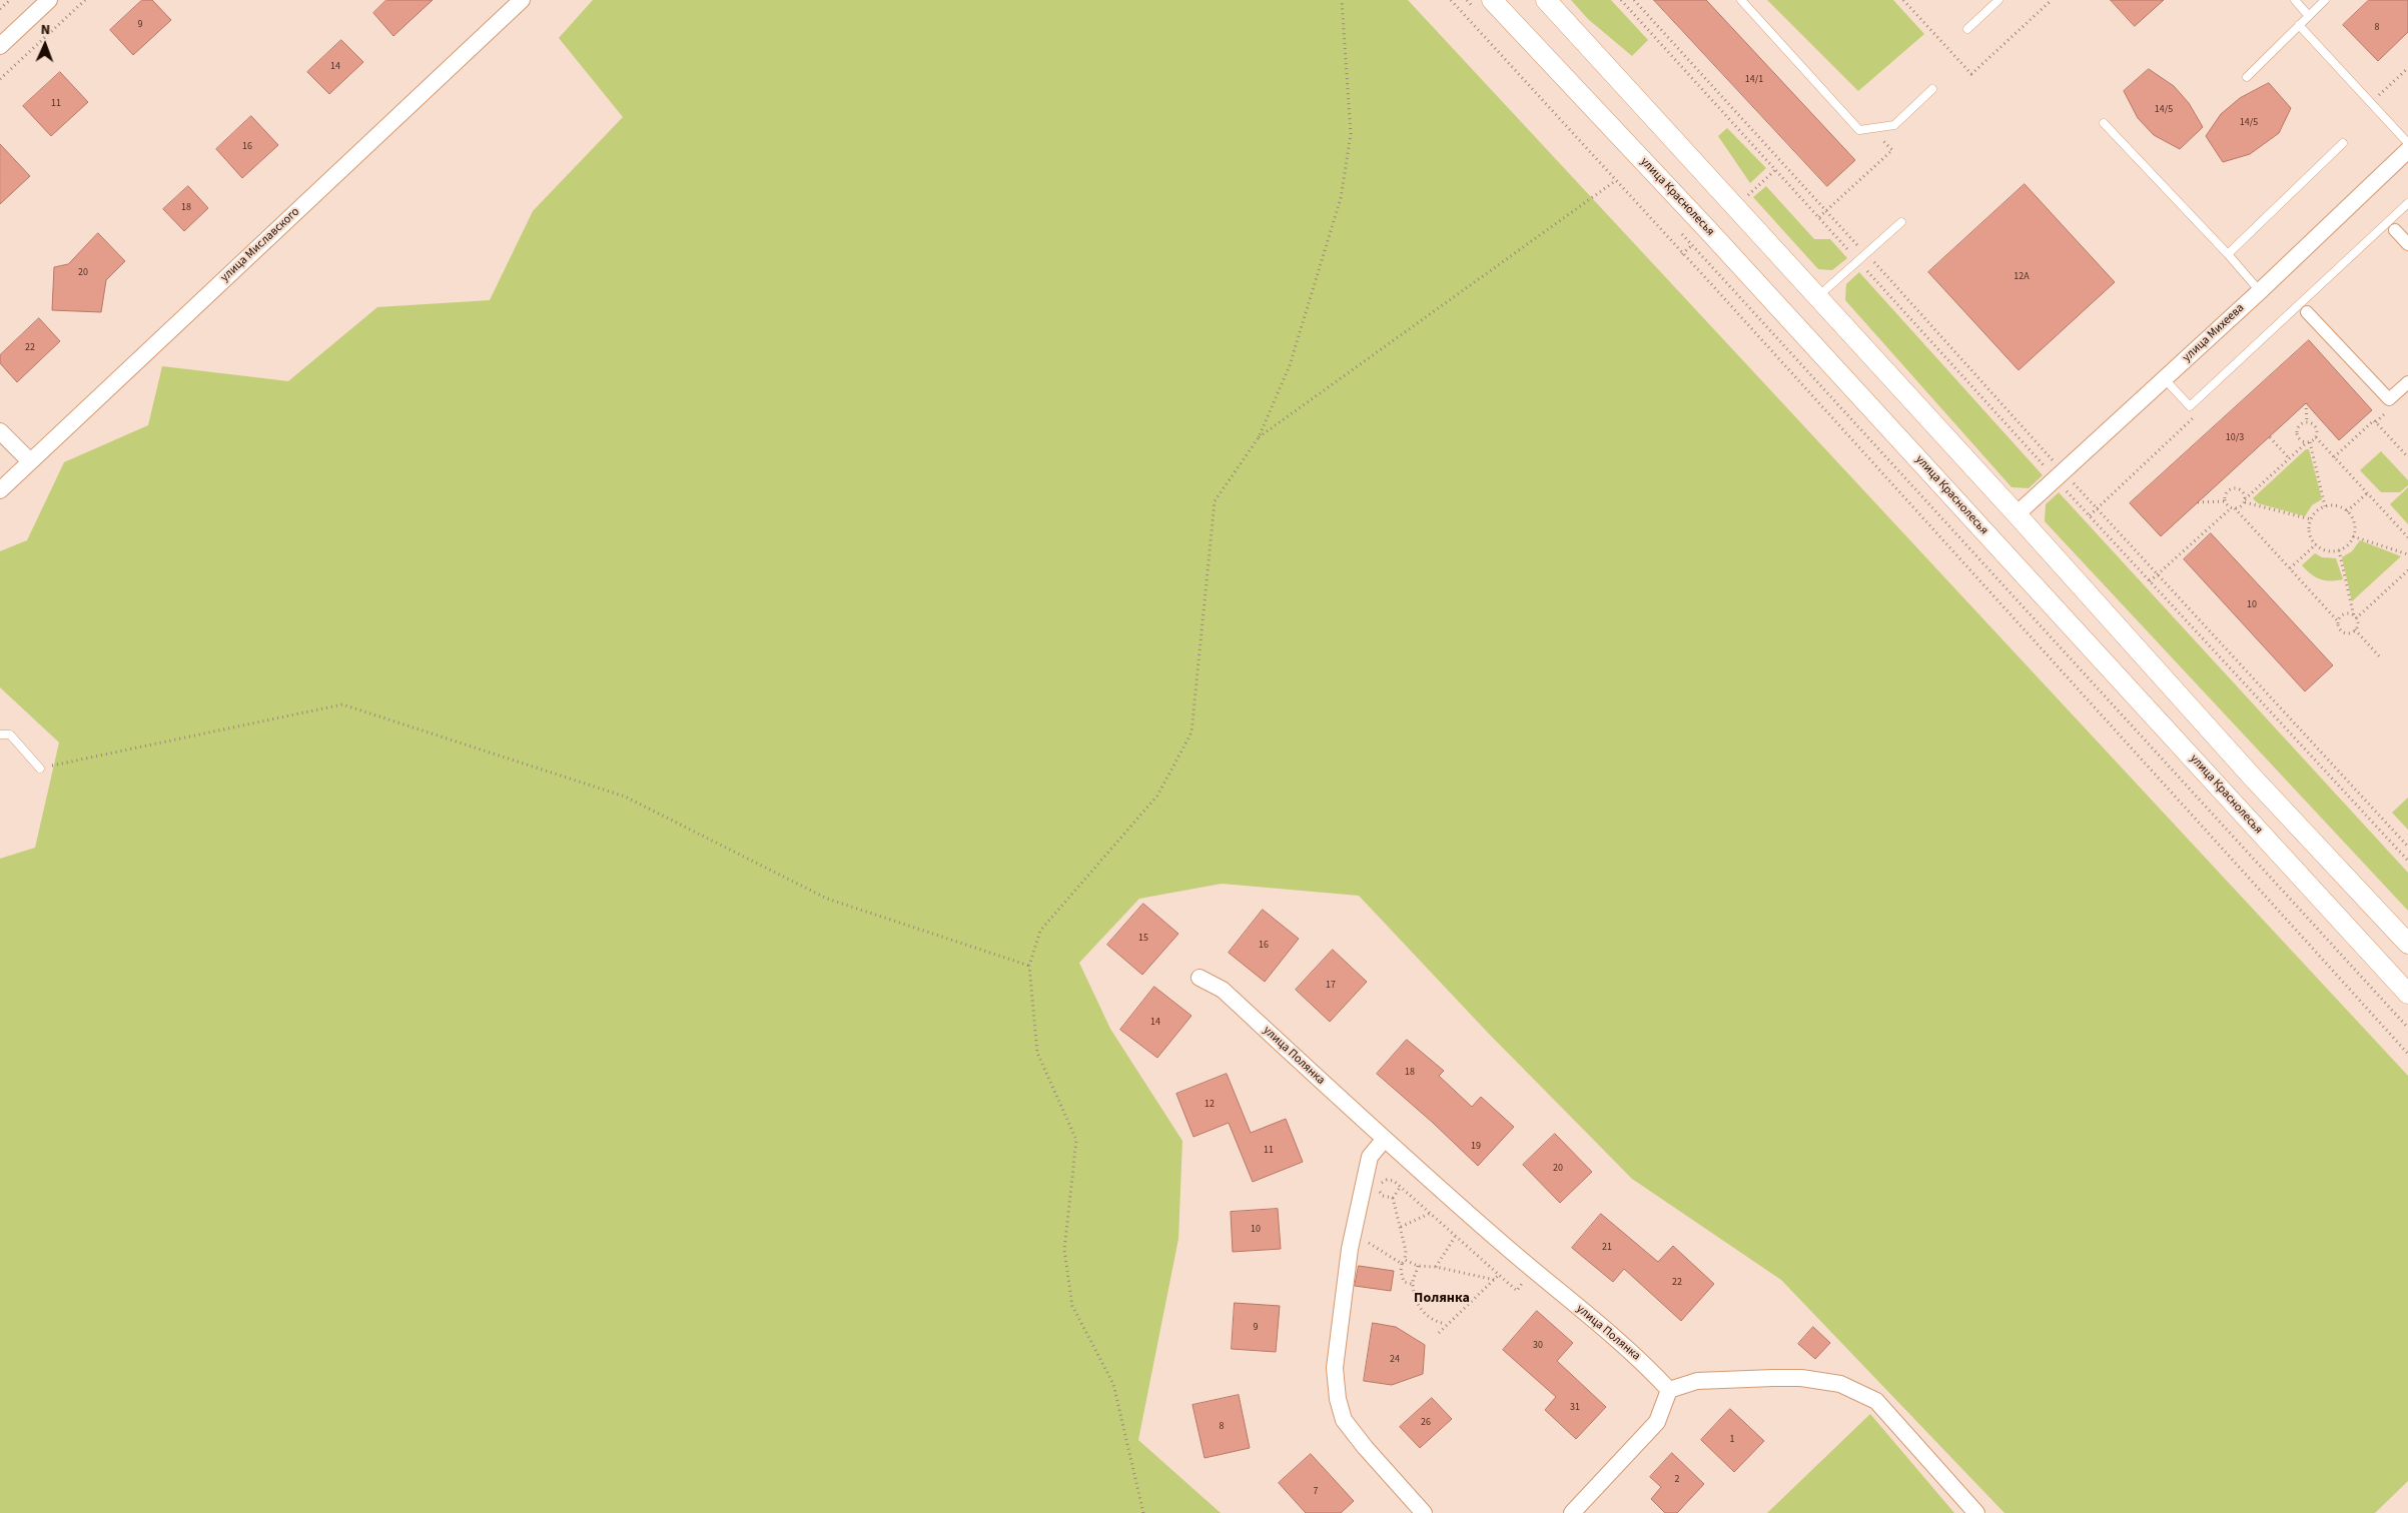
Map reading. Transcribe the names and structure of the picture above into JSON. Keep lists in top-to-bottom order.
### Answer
{
  "streets": {
    "street": [
      "улица Краснолесья",
      "улица Миславского",
      "улица Михеева",
      "улица Полянка"
    ]
  },
  "districts": ["Полянка"],
  "house_numbers": [
    "9",
    "8",
    "14",
    "14/1",
    "11",
    "14/5",
    "14/5",
    "16",
    "18",
    "20",
    "12А",
    "22",
    "10/3",
    "10",
    "15",
    "16",
    "17",
    "14",
    "18",
    "12",
    "19",
    "11",
    "20",
    "10",
    "21",
    "22",
    "9",
    "30",
    "24",
    "31",
    "26",
    "8",
    "1",
    "2",
    "7"
  ],
  "north": "top"
}
